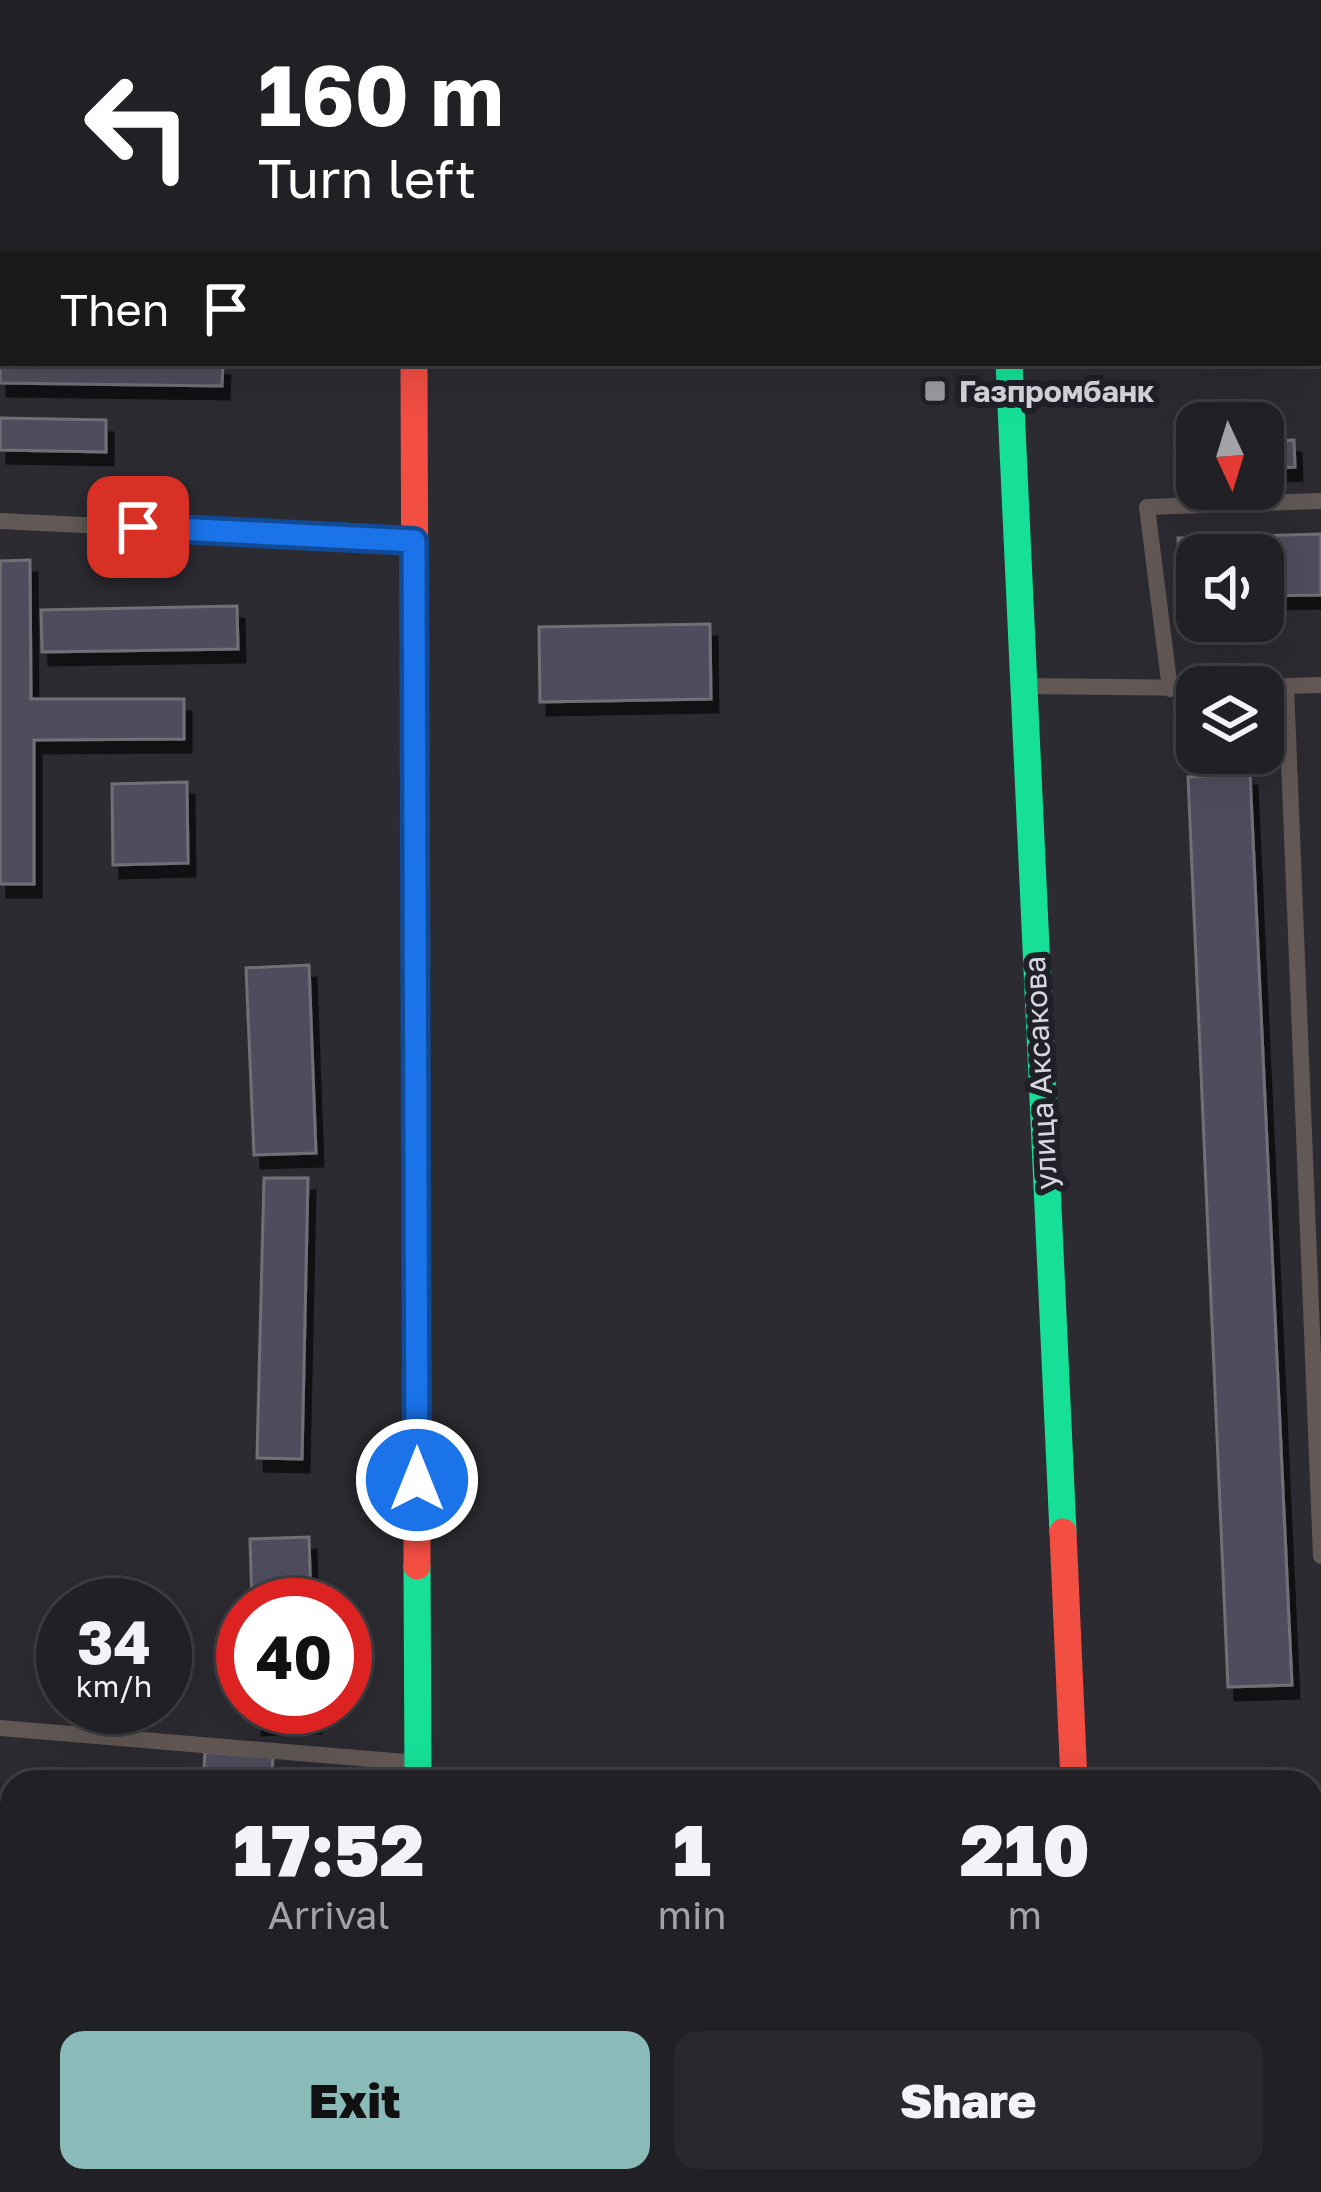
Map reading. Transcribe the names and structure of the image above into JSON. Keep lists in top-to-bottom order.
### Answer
{
  "streets": {
    "main road": ["улица Аксакова"]
  },
  "places": {
    "transit": ["Газпромбанк"]
  },
  "north": "bottom",
  "page": {
    "turn": ["160 m", "Turn left"],
    "then": "Then",
    "speed": "34 km/h",
    "limit": "40",
    "eta": [
      "17:52",
      "Arrival",
      "1",
      "min",
      "210",
      "m"
    ],
    "buttons": ["Exit", "Share"]
  }
}
